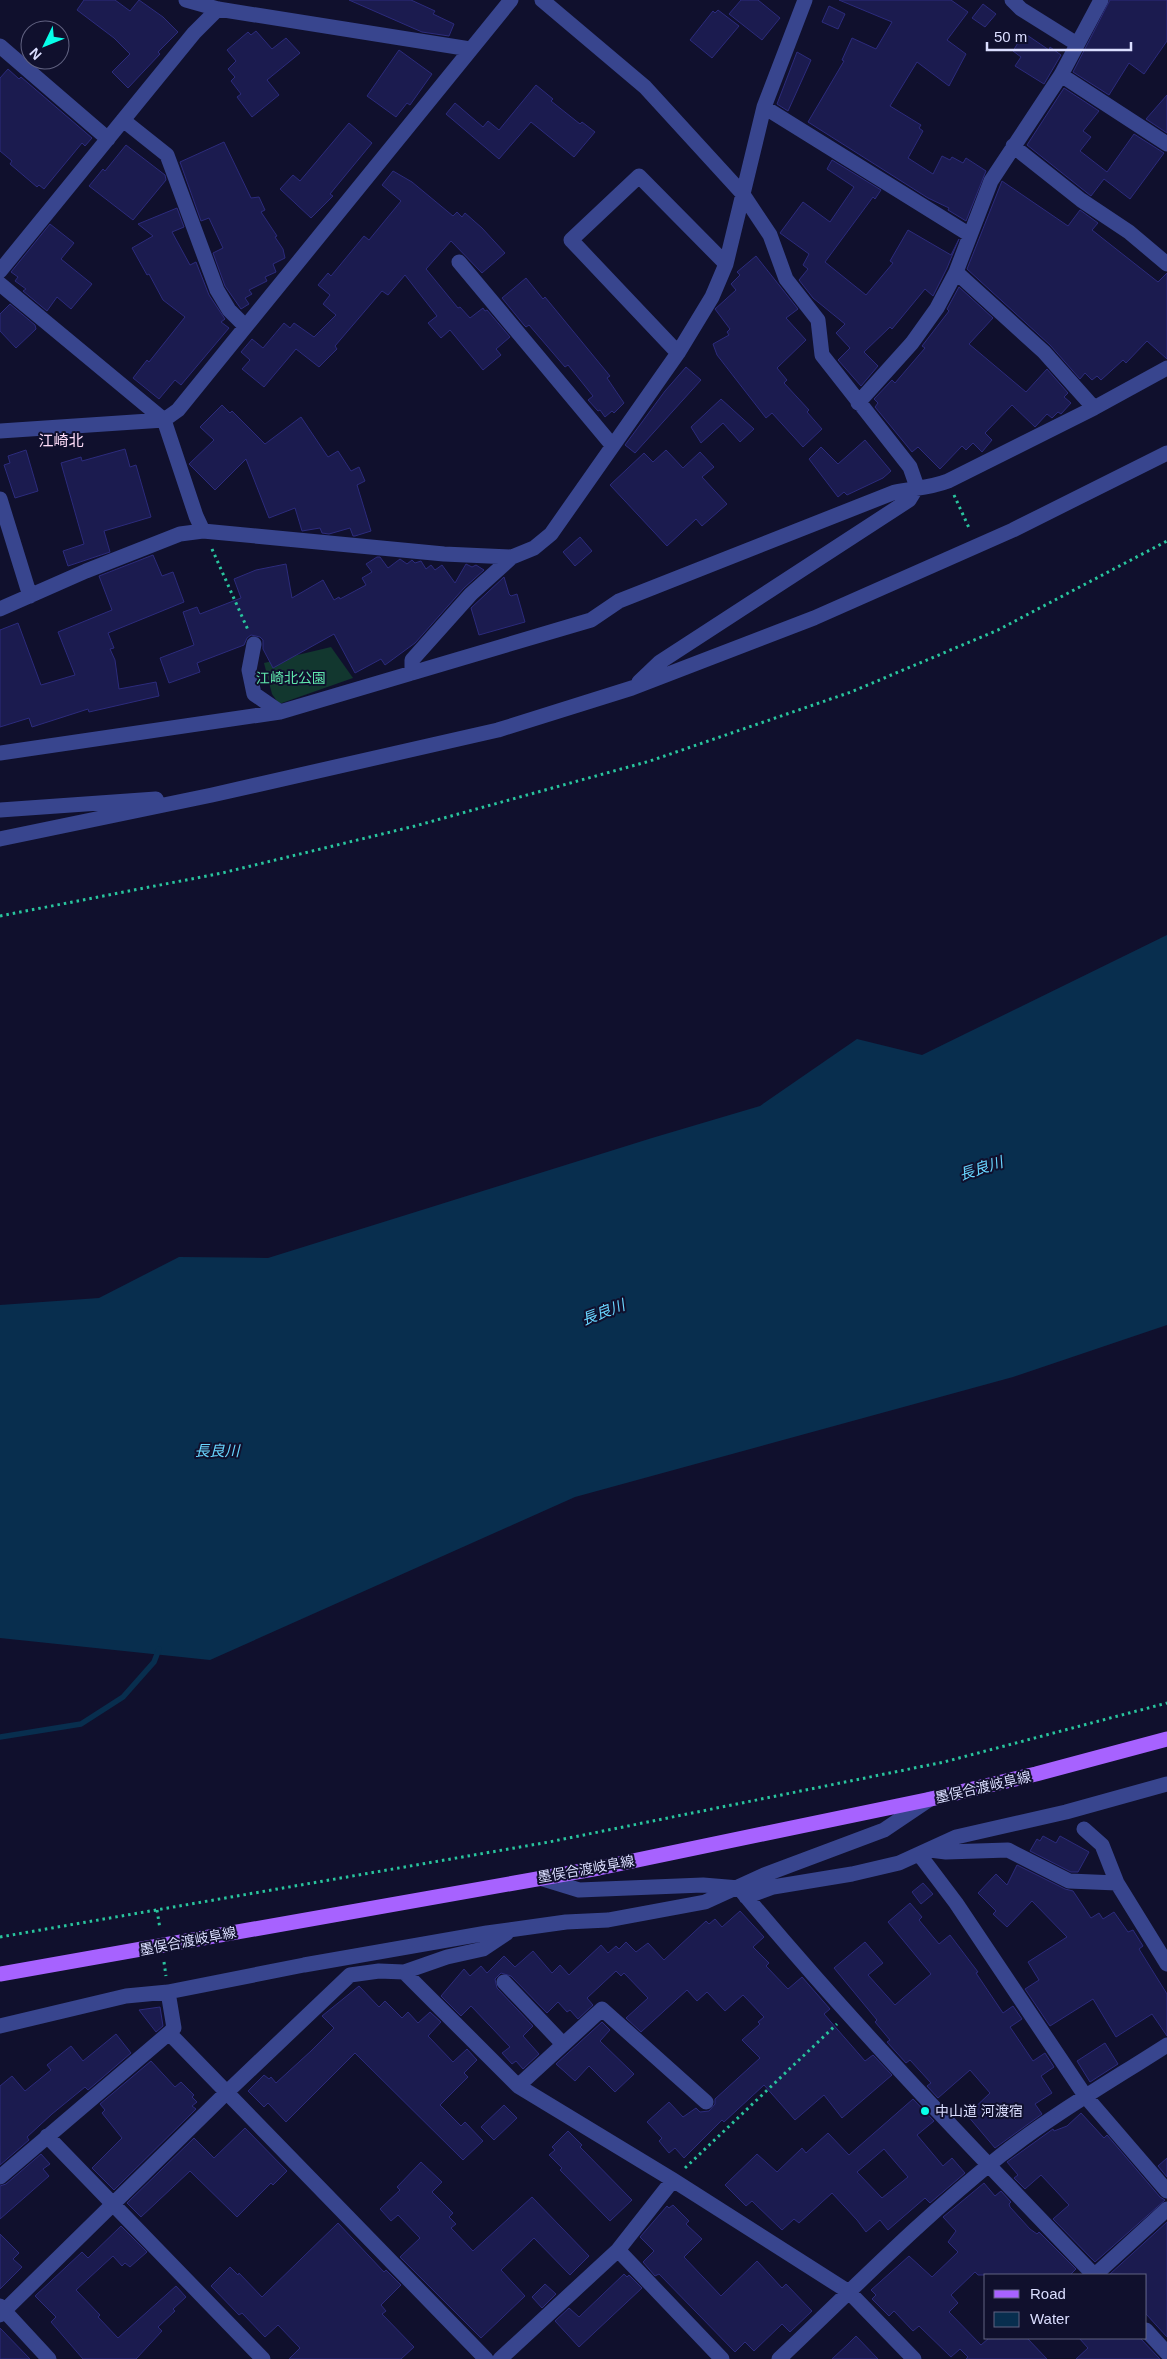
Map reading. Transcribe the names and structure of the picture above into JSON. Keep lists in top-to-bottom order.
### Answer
{
  "streets": {
    "main road": ["墨俣合渡岐阜線"]
  },
  "districts": ["江崎北"],
  "water": ["長良川"],
  "parks": ["江崎北公園"],
  "places": ["中山道 河渡宿"],
  "legend": ["Road", "Water"],
  "scale_bar": "50 m",
  "north": "bottom left"
}
